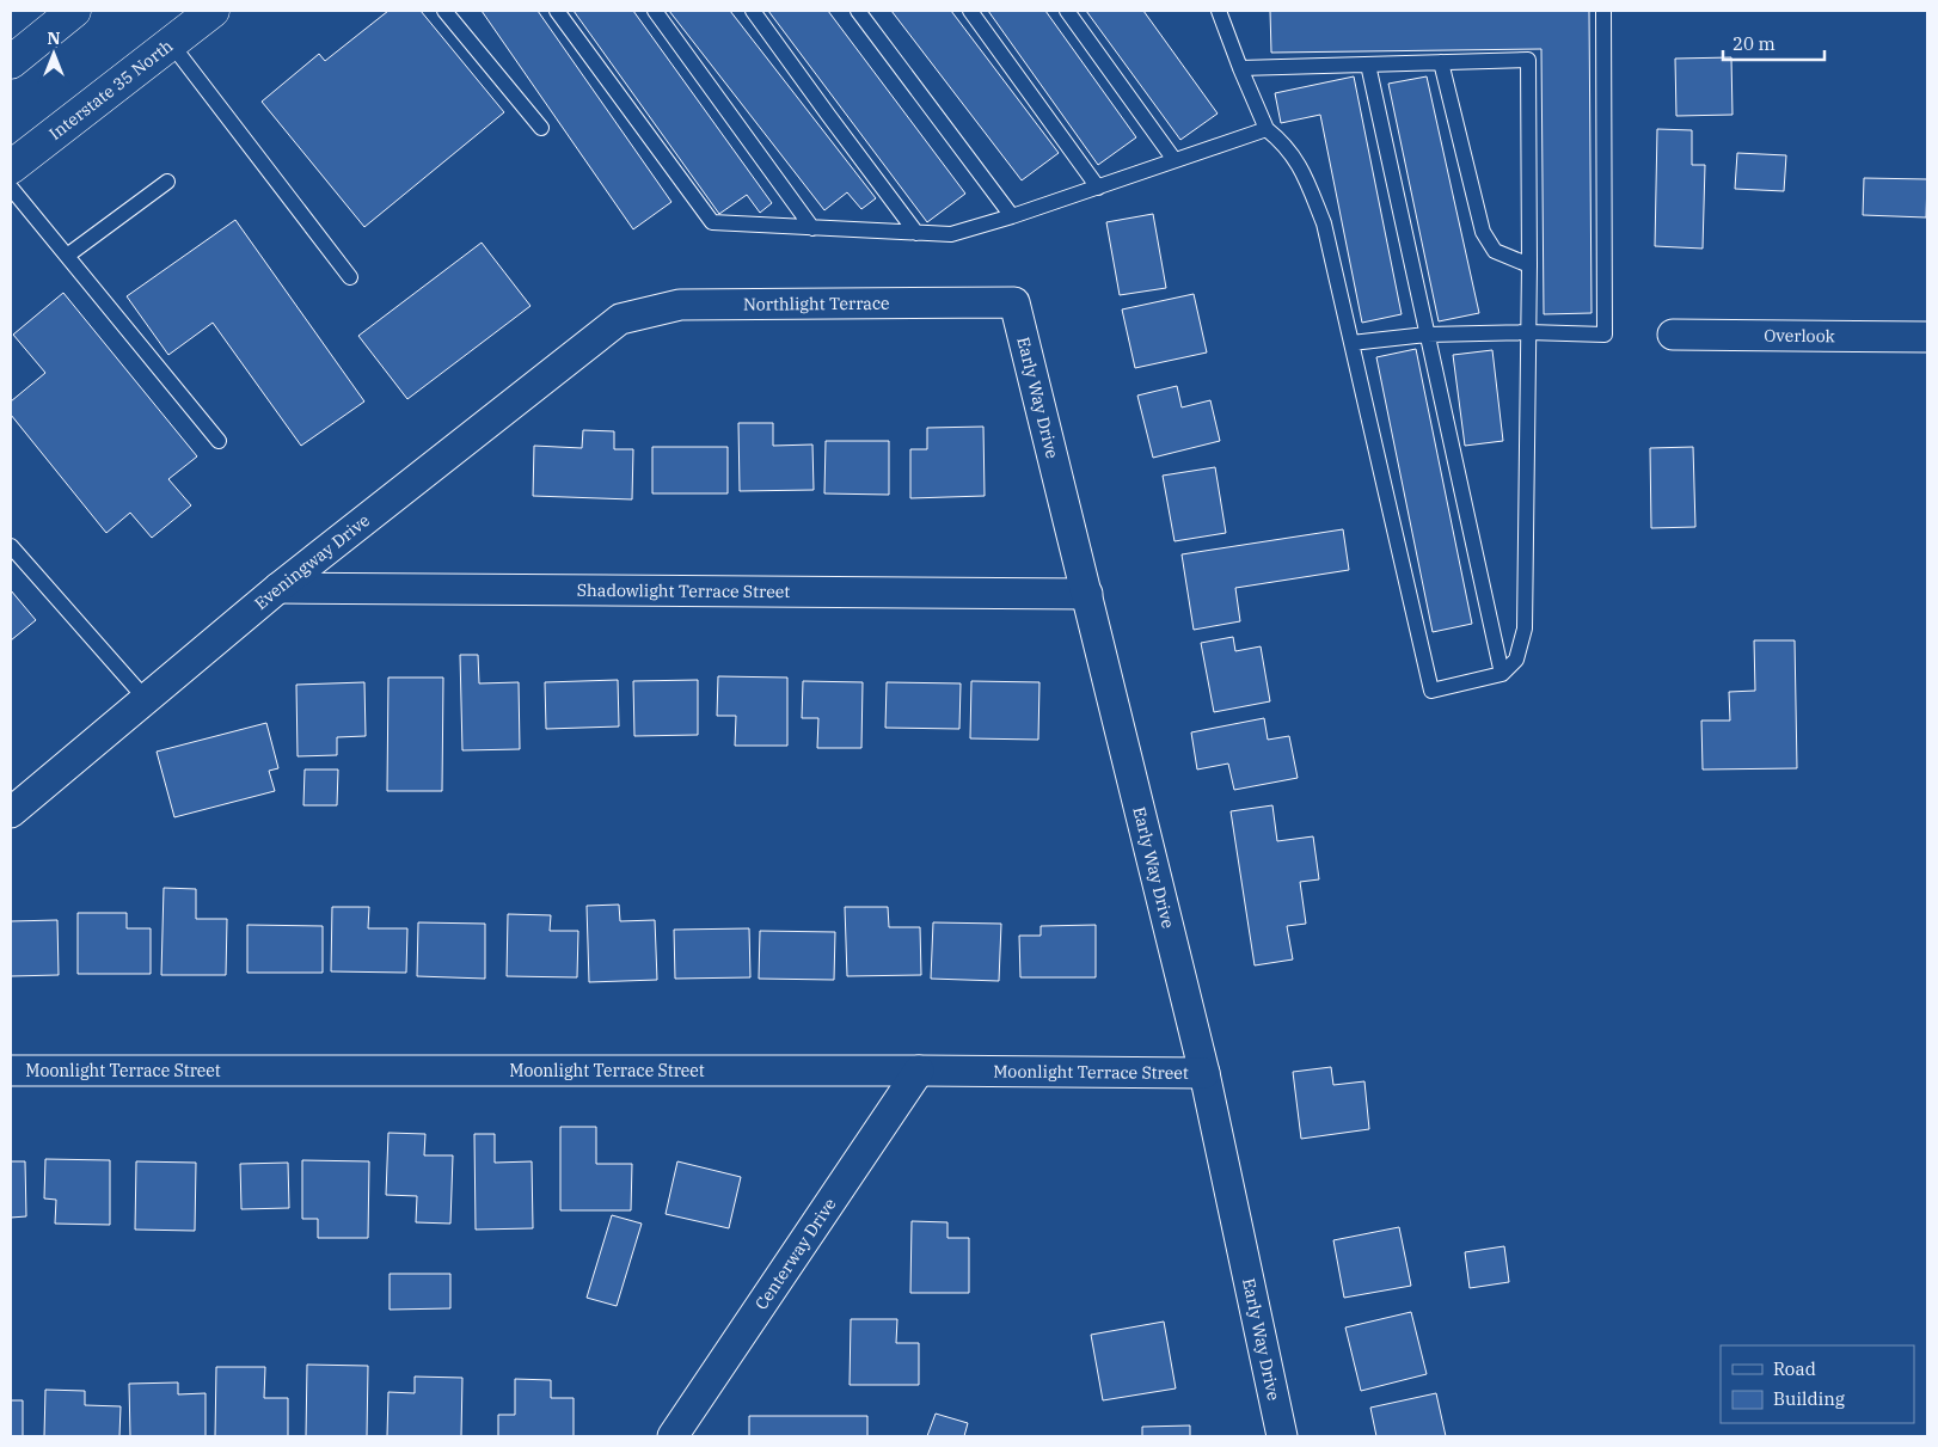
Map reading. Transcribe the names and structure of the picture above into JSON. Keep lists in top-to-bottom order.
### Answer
{
  "streets": {
    "main road": ["Interstate 35 North"],
    "street": [
      "Northlight Terrace",
      "Overlook",
      "Early Way Drive",
      "Eveningway Drive",
      "Shadowlight Terrace Street",
      "Moonlight Terrace Street",
      "Centerway Drive"
    ]
  },
  "crossings": [
    ["Northlight Terrace", "Early Way Drive"],
    ["Northlight Terrace", "Eveningway Drive"],
    ["Early Way Drive", "Shadowlight Terrace Street"],
    ["Early Way Drive", "Moonlight Terrace Street"],
    ["Eveningway Drive", "Shadowlight Terrace Street"],
    ["Moonlight Terrace Street", "Centerway Drive"]
  ],
  "legend": ["Road", "Building"],
  "scale_bar": "20 m",
  "north": "top"
}
